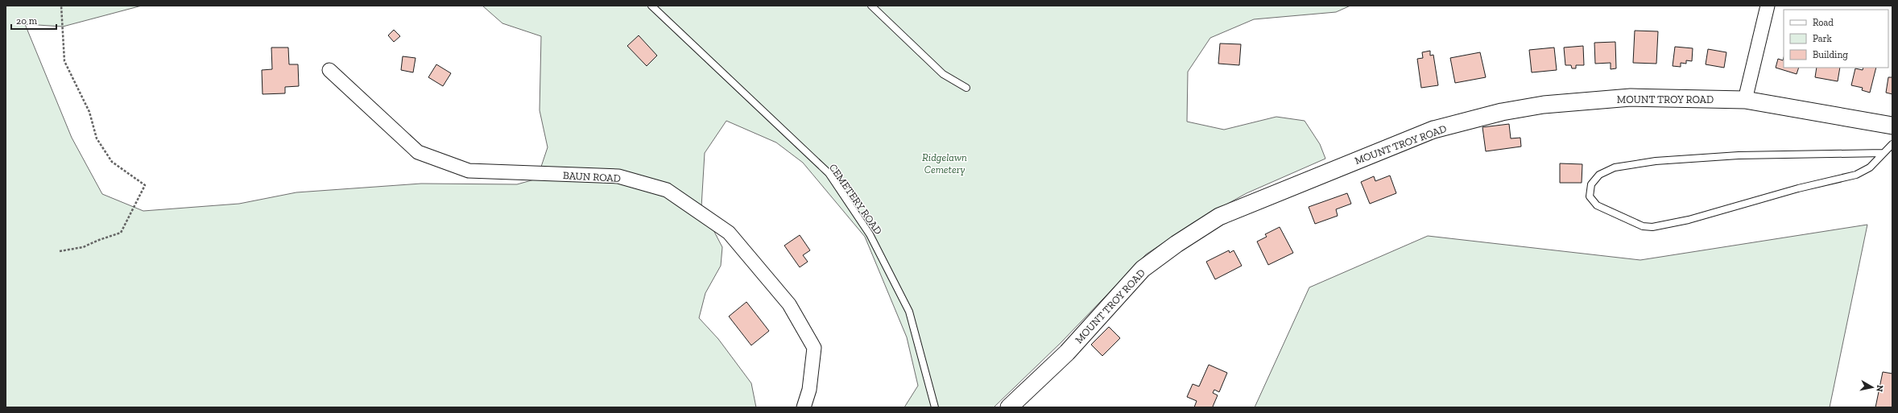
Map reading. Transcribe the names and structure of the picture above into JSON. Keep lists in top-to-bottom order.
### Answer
{
  "streets": {
    "street": ["MOUNT TROY ROAD", "BAUN ROAD"],
    "lane": ["CEMETERY ROAD"]
  },
  "parks": ["Ridgelawn Cemetery"],
  "legend": ["Road", "Park", "Building"],
  "scale_bar": "20 m",
  "north": "right"
}
